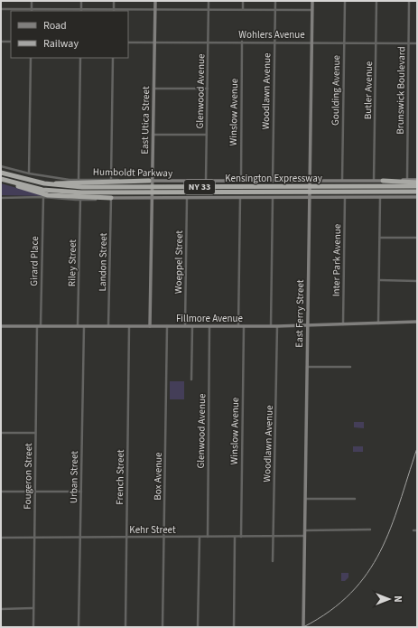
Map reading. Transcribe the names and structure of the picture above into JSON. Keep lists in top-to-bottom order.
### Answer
{
  "streets": {
    "highway": ["Kensington Expressway", "NY 33"],
    "street": [
      "Wohlers Avenue",
      "Goulding Avenue",
      "Butler Avenue",
      "Brunswick Boulevard",
      "Glenwood Avenue",
      "Woodlawn Avenue",
      "Winslow Avenue",
      "East Utica Street",
      "Humboldt Parkway",
      "Inter Park Avenue",
      "Girard Place",
      "Landon Street",
      "Woeppel Street",
      "Riley Street",
      "East Ferry Street",
      "Fillmore Avenue",
      "Fougeron Street",
      "Box Avenue",
      "Urban Street",
      "French Street",
      "Kehr Street"
    ]
  },
  "crossings": [
    ["Wohlers Avenue", "Goulding Avenue"],
    ["Wohlers Avenue", "Butler Avenue"],
    ["Wohlers Avenue", "Brunswick Boulevard"],
    ["Wohlers Avenue", "Glenwood Avenue"],
    ["Wohlers Avenue", "Woodlawn Avenue"],
    ["Wohlers Avenue", "Winslow Avenue"],
    ["Wohlers Avenue", "East Utica Street"],
    ["Wohlers Avenue", "East Ferry Street"],
    ["Goulding Avenue", "Humboldt Parkway"],
    ["Butler Avenue", "Humboldt Parkway"],
    ["Brunswick Boulevard", "Humboldt Parkway"],
    ["Glenwood Avenue", "Humboldt Parkway"],
    ["Glenwood Avenue", "Fillmore Avenue"],
    ["Glenwood Avenue", "Kehr Street"],
    ["Woodlawn Avenue", "Humboldt Parkway"],
    ["Woodlawn Avenue", "Fillmore Avenue"],
    ["Woodlawn Avenue", "Kehr Street"],
    ["Winslow Avenue", "Humboldt Parkway"],
    ["Winslow Avenue", "Fillmore Avenue"],
    ["Winslow Avenue", "Kehr Street"],
    ["East Utica Street", "Humboldt Parkway"],
    ["East Utica Street", "Fillmore Avenue"],
    ["Humboldt Parkway", "East Ferry Street"],
    ["Inter Park Avenue", "Fillmore Avenue"],
    ["Girard Place", "Fillmore Avenue"],
    ["Girard Place", "Fougeron Street"],
    ["Landon Street", "Fillmore Avenue"],
    ["Woeppel Street", "Fillmore Avenue"],
    ["Riley Street", "Fillmore Avenue"],
    ["East Ferry Street", "Fillmore Avenue"],
    ["East Ferry Street", "Kehr Street"],
    ["Fillmore Avenue", "Fougeron Street"],
    ["Fillmore Avenue", "Box Avenue"],
    ["Fillmore Avenue", "Urban Street"],
    ["Fillmore Avenue", "French Street"],
    ["Fougeron Street", "Kehr Street"],
    ["Box Avenue", "Kehr Street"],
    ["Urban Street", "Kehr Street"],
    ["French Street", "Kehr Street"]
  ],
  "legend": ["Road", "Railway"],
  "north": "right"
}
